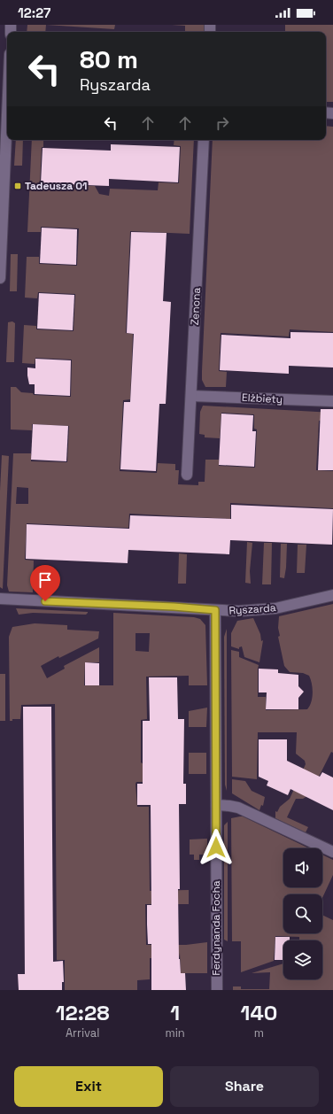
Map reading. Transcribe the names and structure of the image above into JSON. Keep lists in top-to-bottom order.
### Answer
{
  "streets": {
    "street": [
      "Zenona",
      "Elżbiety",
      "Ryszarda",
      "Ferdynanda Focha"
    ]
  },
  "crossings": [
    ["Zenona", "Elżbiety"],
    ["Ryszarda", "Ferdynanda Focha"]
  ],
  "places": {
    "transit": ["Tadeusza 01"]
  },
  "page": {
    "status": "12:27",
    "turn": ["80 m", "Ryszarda"],
    "eta": [
      "12:28",
      "Arrival",
      "1",
      "min",
      "140",
      "m"
    ],
    "buttons": ["Exit", "Share"]
  }
}
